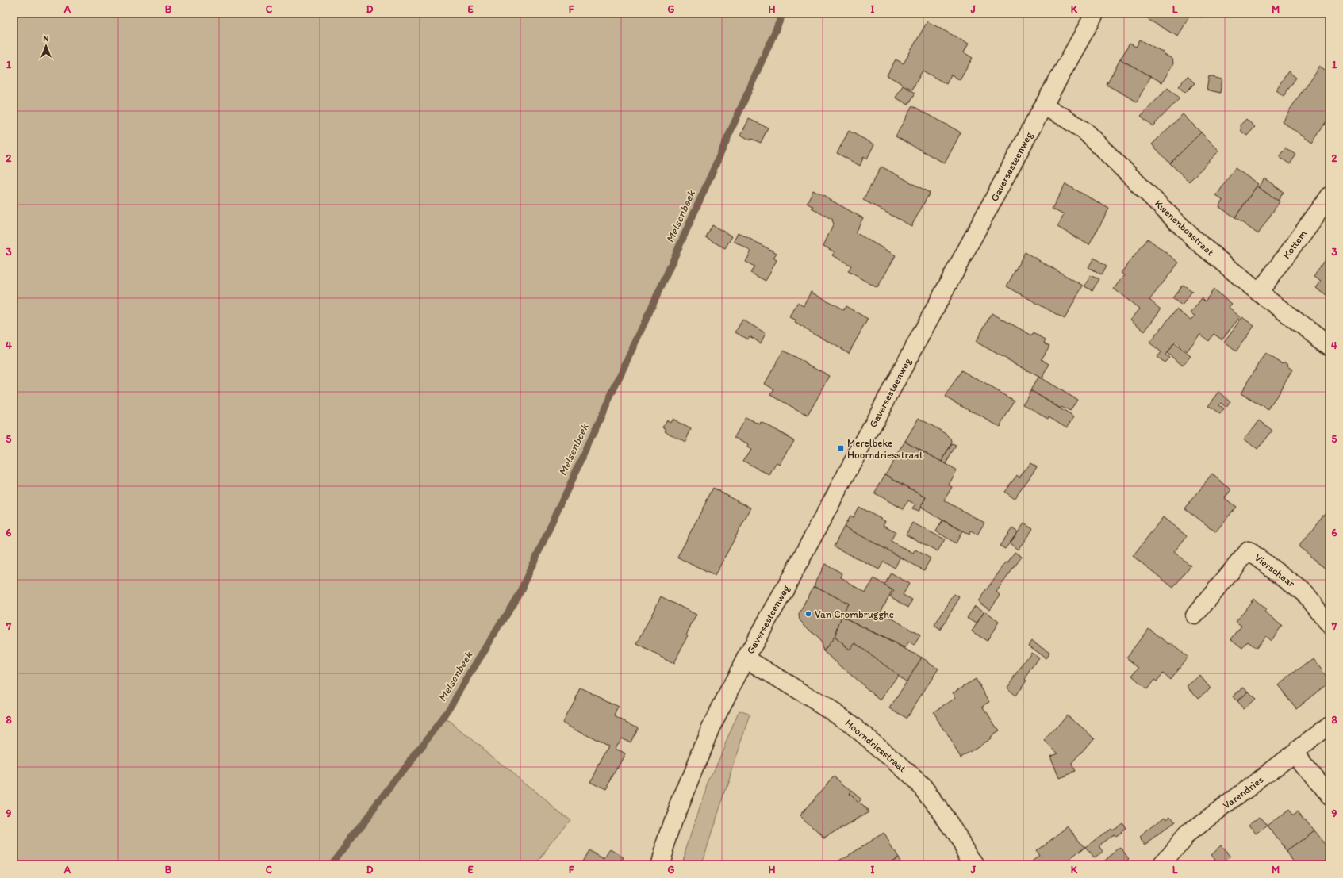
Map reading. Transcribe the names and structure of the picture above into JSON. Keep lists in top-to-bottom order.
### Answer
{
  "streets": {
    "street": [
      "Gaversesteenweg",
      "Kwenenbosstraat",
      "Kottem",
      "Vierschaar",
      "Hoorndriesstraat",
      "Varendries"
    ]
  },
  "crossings": [
    ["Gaversesteenweg", "Kwenenbosstraat"],
    ["Gaversesteenweg", "Hoorndriesstraat"],
    ["Kwenenbosstraat", "Kottem"]
  ],
  "water": ["Melsenbeek"],
  "places": {
    "transit": ["Merelbeke Hoorndriesstraat"],
    "other": ["Van Crombrugghe"]
  },
  "north": "top",
  "grid": {
    "columns": [
      "A",
      "B",
      "C",
      "D",
      "E",
      "F",
      "G",
      "H",
      "I",
      "J",
      "K",
      "L",
      "M"
    ],
    "rows": [
      "1",
      "2",
      "3",
      "4",
      "5",
      "6",
      "7",
      "8",
      "9"
    ]
  }
}
